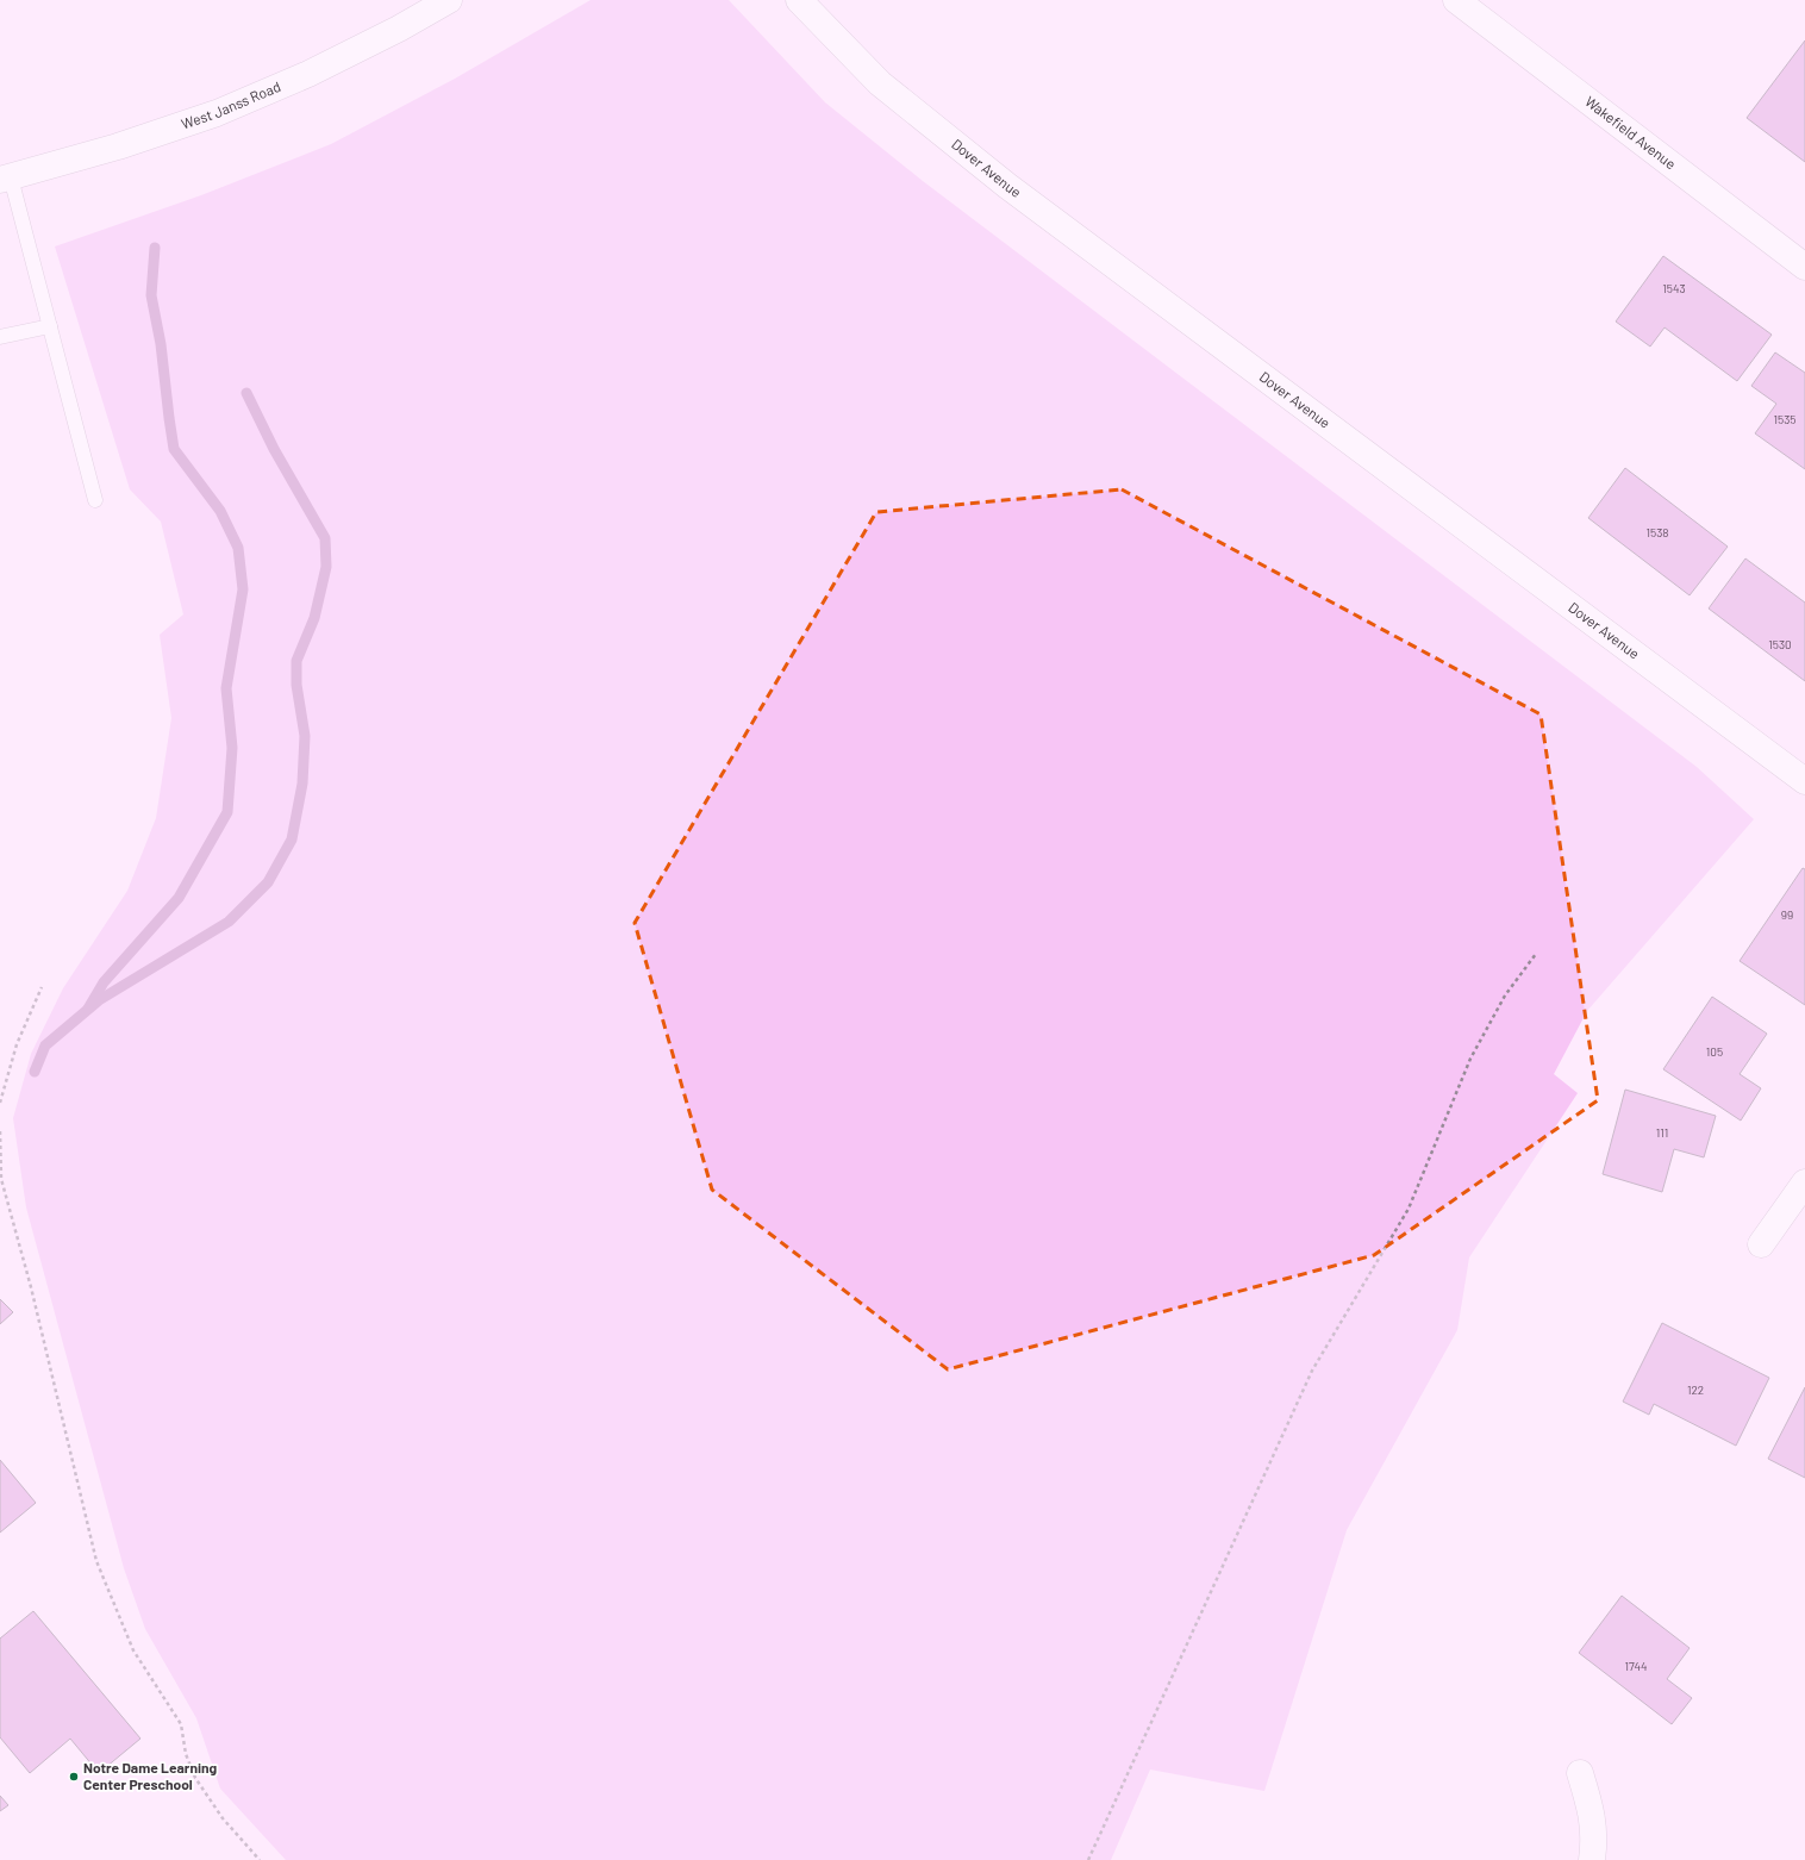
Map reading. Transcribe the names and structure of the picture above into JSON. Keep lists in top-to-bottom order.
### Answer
{
  "streets": {
    "street": ["West Janss Road", "Wakefield Avenue", "Dover Avenue"]
  },
  "places": ["Notre Dame Learning Center Preschool"],
  "house_numbers": [
    "1543",
    "1535",
    "1538",
    "1530",
    "99",
    "105",
    "111",
    "122",
    "1744"
  ]
}
